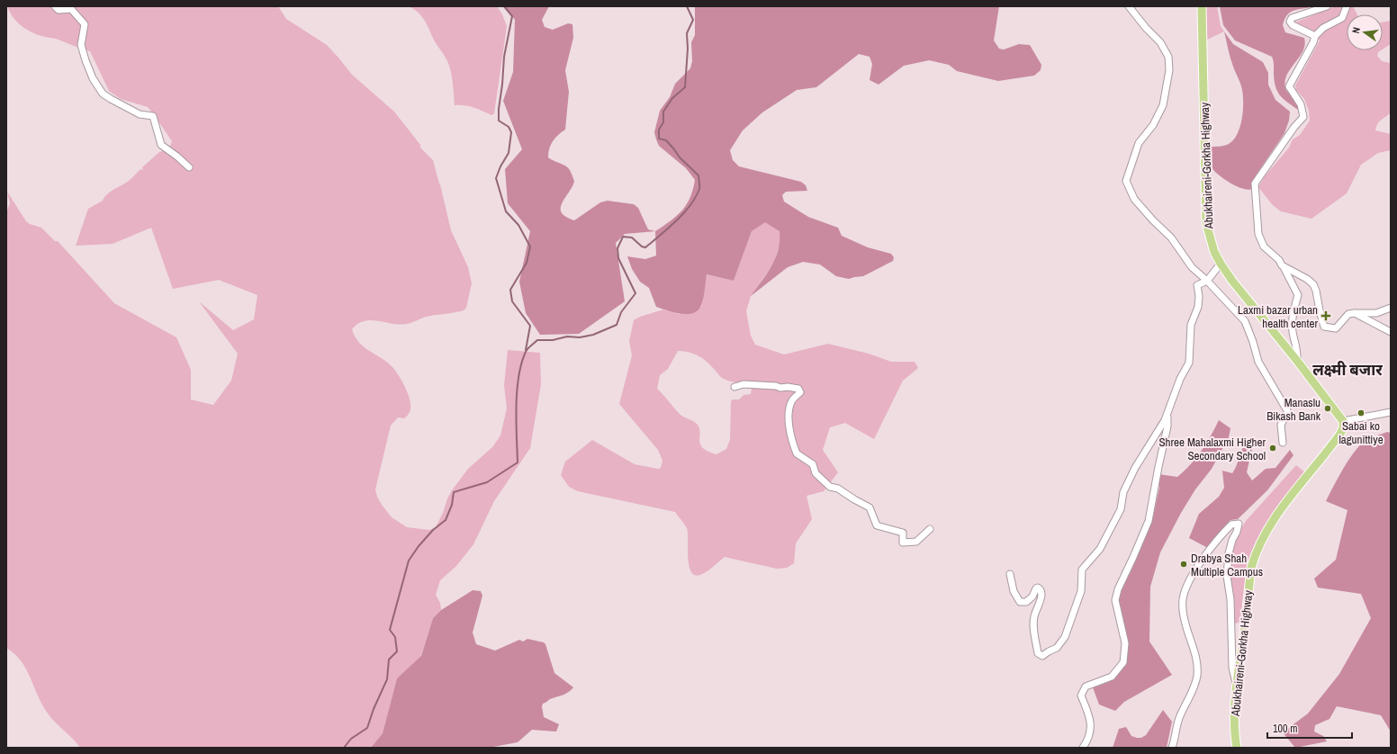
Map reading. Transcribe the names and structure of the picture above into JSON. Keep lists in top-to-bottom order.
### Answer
{
  "streets": {
    "main road": ["Abukhaireni-Gorkha Highway"]
  },
  "districts": ["लक्ष्मी बजार"],
  "places": {
    "health": ["Laxmi bazar urban health center"],
    "other": [
      "Manaslu Bikash Bank",
      "Sabai ko lagunittiye",
      "Shree Mahalaxmi Higher Secondary School",
      "Drabya Shah Multiple Campus"
    ]
  },
  "scale_bar": "100 m",
  "north": "left"
}
